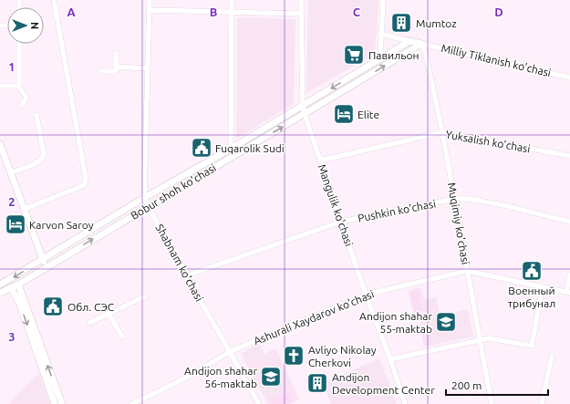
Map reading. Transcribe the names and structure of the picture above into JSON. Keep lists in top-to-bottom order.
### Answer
{
  "streets": {
    "main road": ["Bobur shoh ko'chasi"],
    "street": [
      "Milliy Tiklanish ko'chasi",
      "Yuksalish ko'chasi",
      "Mangulik ko'chasi",
      "Pushkin ko'chasi",
      "Muqimiy ko'chasi",
      "Shabnam ko'chasi",
      "Ashurali Xaydarov ko'chasi"
    ]
  },
  "crossings": [
    ["Milliy Tiklanish ko'chasi", "Bobur shoh ko'chasi"],
    ["Milliy Tiklanish ko'chasi", "Muqimiy ko'chasi"],
    ["Yuksalish ko'chasi", "Mangulik ko'chasi"],
    ["Yuksalish ko'chasi", "Muqimiy ko'chasi"],
    ["Bobur shoh ko'chasi", "Mangulik ko'chasi"],
    ["Bobur shoh ko'chasi", "Muqimiy ko'chasi"],
    ["Bobur shoh ko'chasi", "Shabnam ko'chasi"],
    ["Mangulik ko'chasi", "Pushkin ko'chasi"],
    ["Mangulik ko'chasi", "Ashurali Xaydarov ko'chasi"],
    ["Pushkin ko'chasi", "Muqimiy ko'chasi"],
    ["Pushkin ko'chasi", "Shabnam ko'chasi"],
    ["Muqimiy ko'chasi", "Ashurali Xaydarov ko'chasi"],
    ["Shabnam ko'chasi", "Ashurali Xaydarov ko'chasi"]
  ],
  "places": {
    "building": ["Mumtoz", "Andijon Development Center"],
    "supermarket": ["Павильон"],
    "hotel": ["Elite", "Karvon Saroy"],
    "public building": ["Fuqarolik Sudi", "Военный трибунал", "Обл. СЭС"],
    "school or university": ["Andijon shahar 55-maktab", "Andijon shahar 56-maktab"],
    "church": ["Avliyo Nikolay Cherkovi"]
  },
  "scale_bar": "200 m",
  "north": "right",
  "grid": {
    "columns": [
      "A",
      "B",
      "C",
      "D"
    ],
    "rows": ["1", "2", "3"]
  }
}
